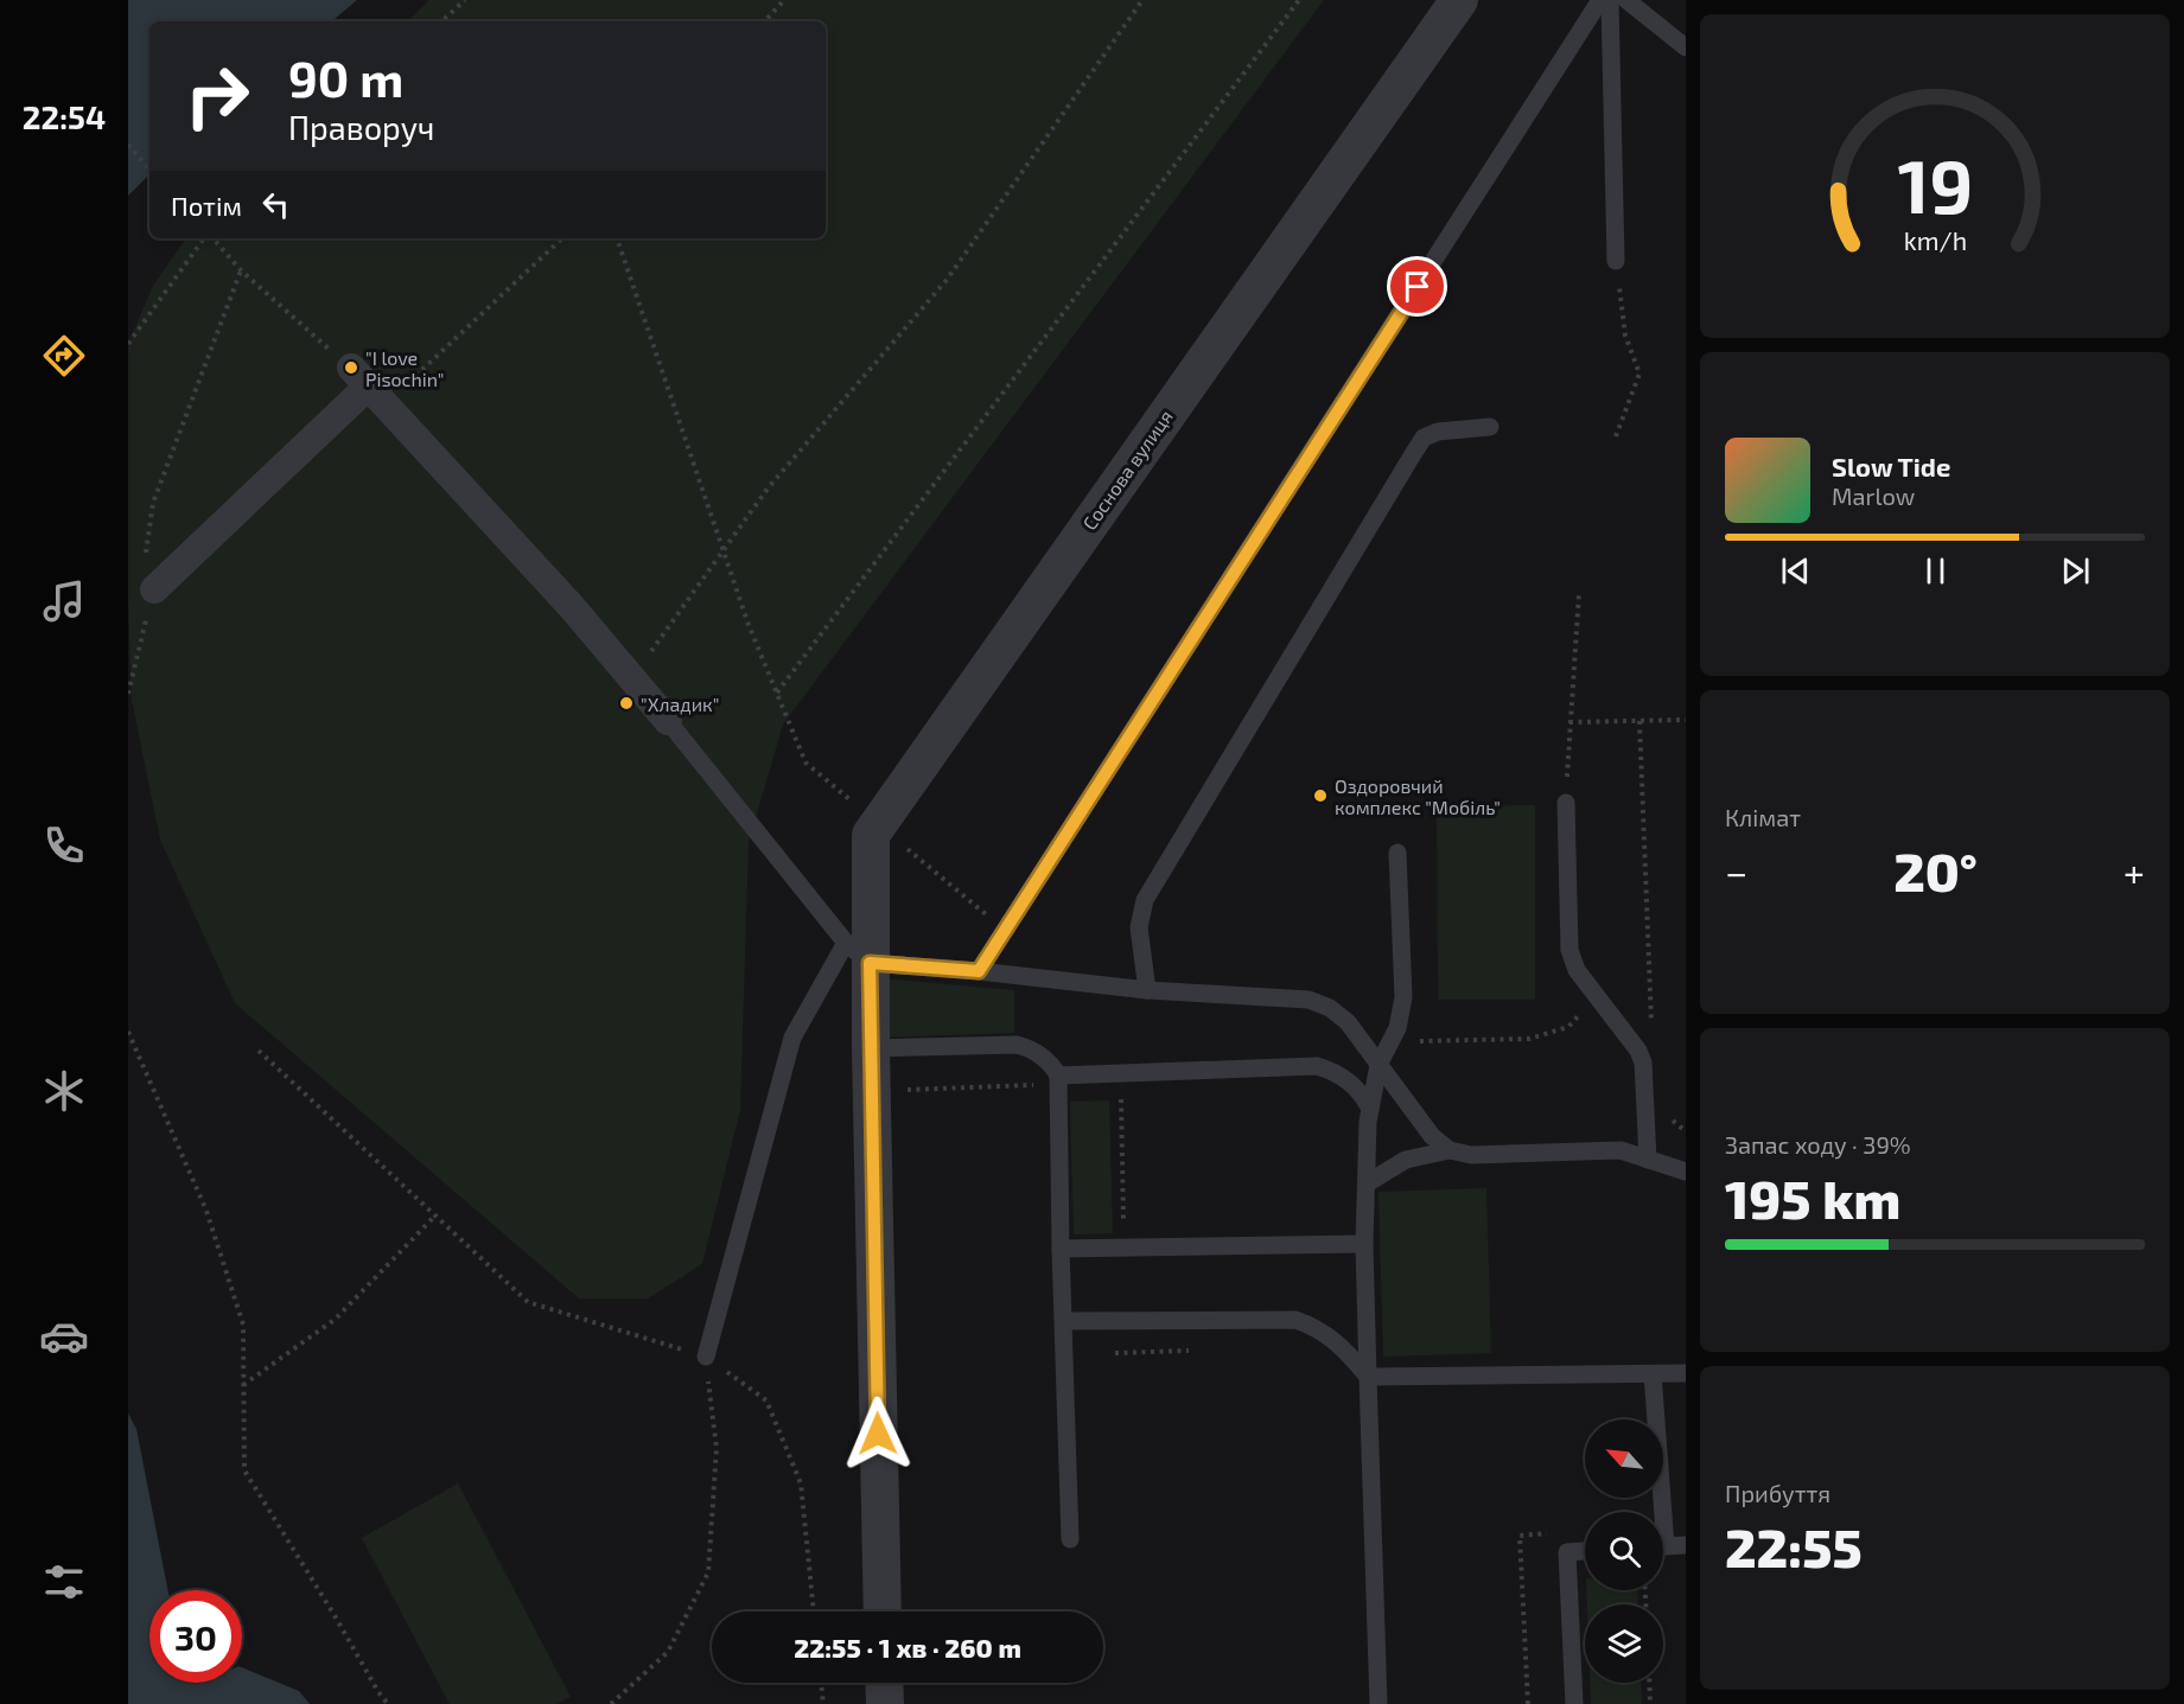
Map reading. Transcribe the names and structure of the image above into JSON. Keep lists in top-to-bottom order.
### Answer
{
  "streets": {
    "street": ["Соснова вулиця"]
  },
  "places": ["\"I love Pisochin\"", "\"Хладик\"", "Оздоровчий комплекс \"Мобіль\""],
  "north": "top left",
  "page": {
    "tabs": "22:54",
    "turn": ["90 m", "Праворуч"],
    "then": "Потім",
    "song": ["Slow Tide", "Marlow"],
    "tile": [
      "Клімат",
      ["Запас ходу · 39%", "195 km"],
      ["Прибуття", "22:55"]
    ],
    "heat": ["−", "20°", "+"],
    "limit": "30",
    "trip": "22:55 · 1 хв · 260 m",
    "gauge": ["19", "km/h"]
  }
}
